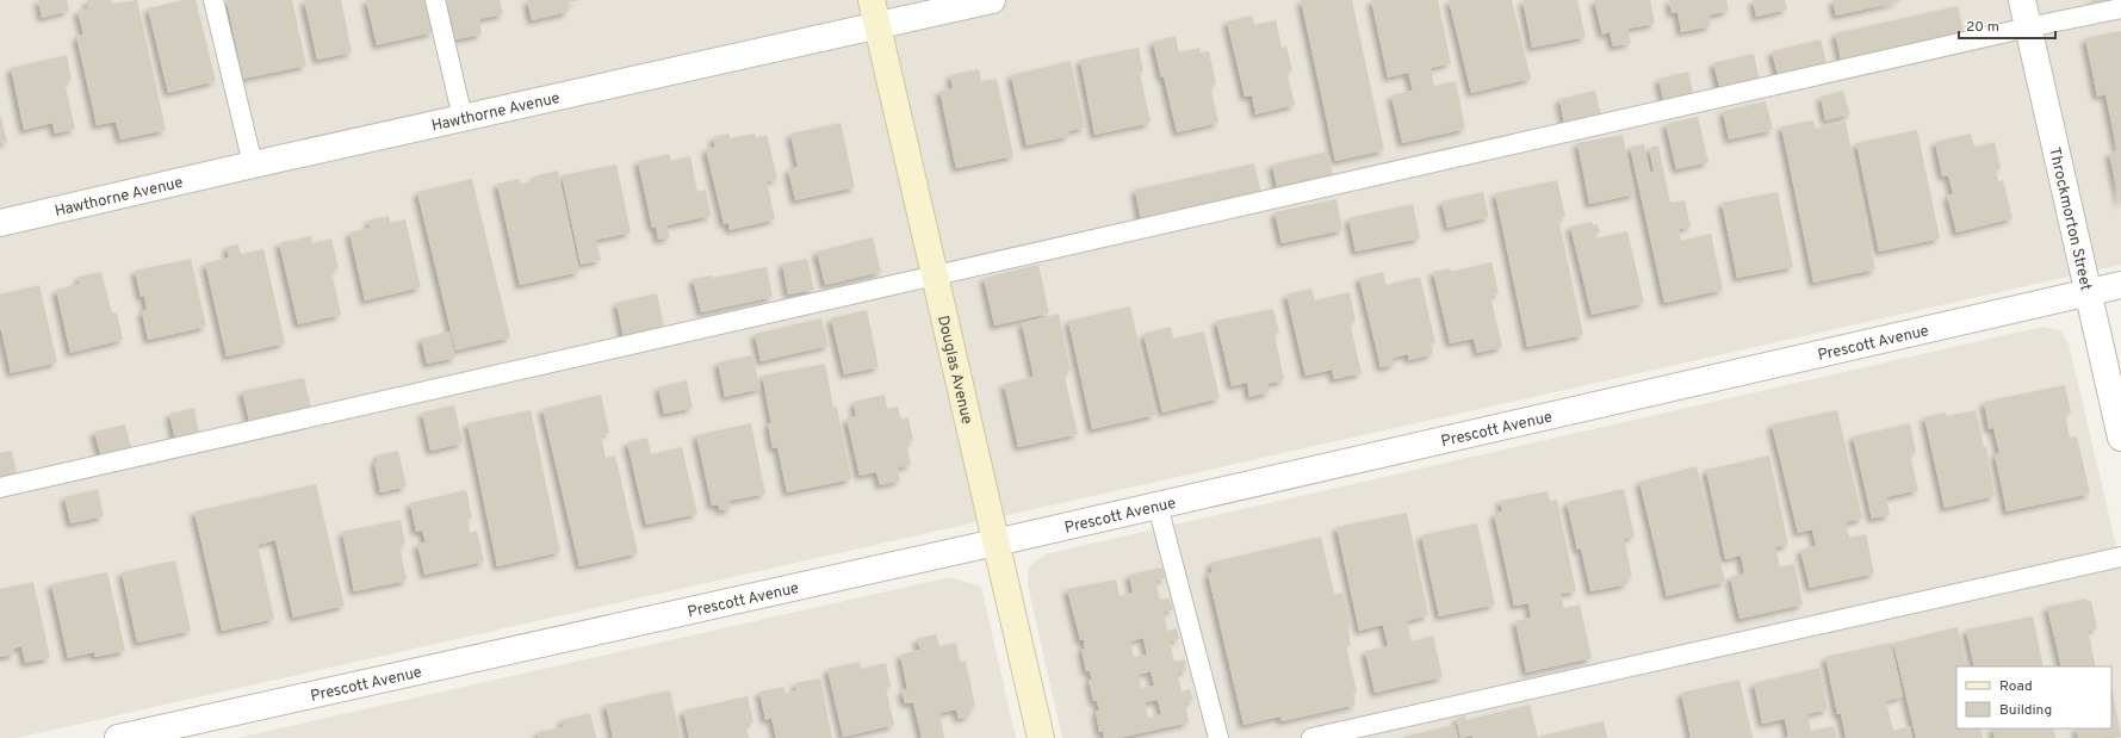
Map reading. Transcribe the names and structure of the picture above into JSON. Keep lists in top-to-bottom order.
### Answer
{
  "streets": {
    "street": [
      "Hawthorne Avenue",
      "Throckmorton Street",
      "Prescott Avenue",
      "Douglas Avenue"
    ]
  },
  "crossings": [
    ["Hawthorne Avenue", "Douglas Avenue"],
    ["Throckmorton Street", "Prescott Avenue"],
    ["Prescott Avenue", "Douglas Avenue"]
  ],
  "legend": ["Road", "Building"],
  "scale_bar": "20 m"
}
